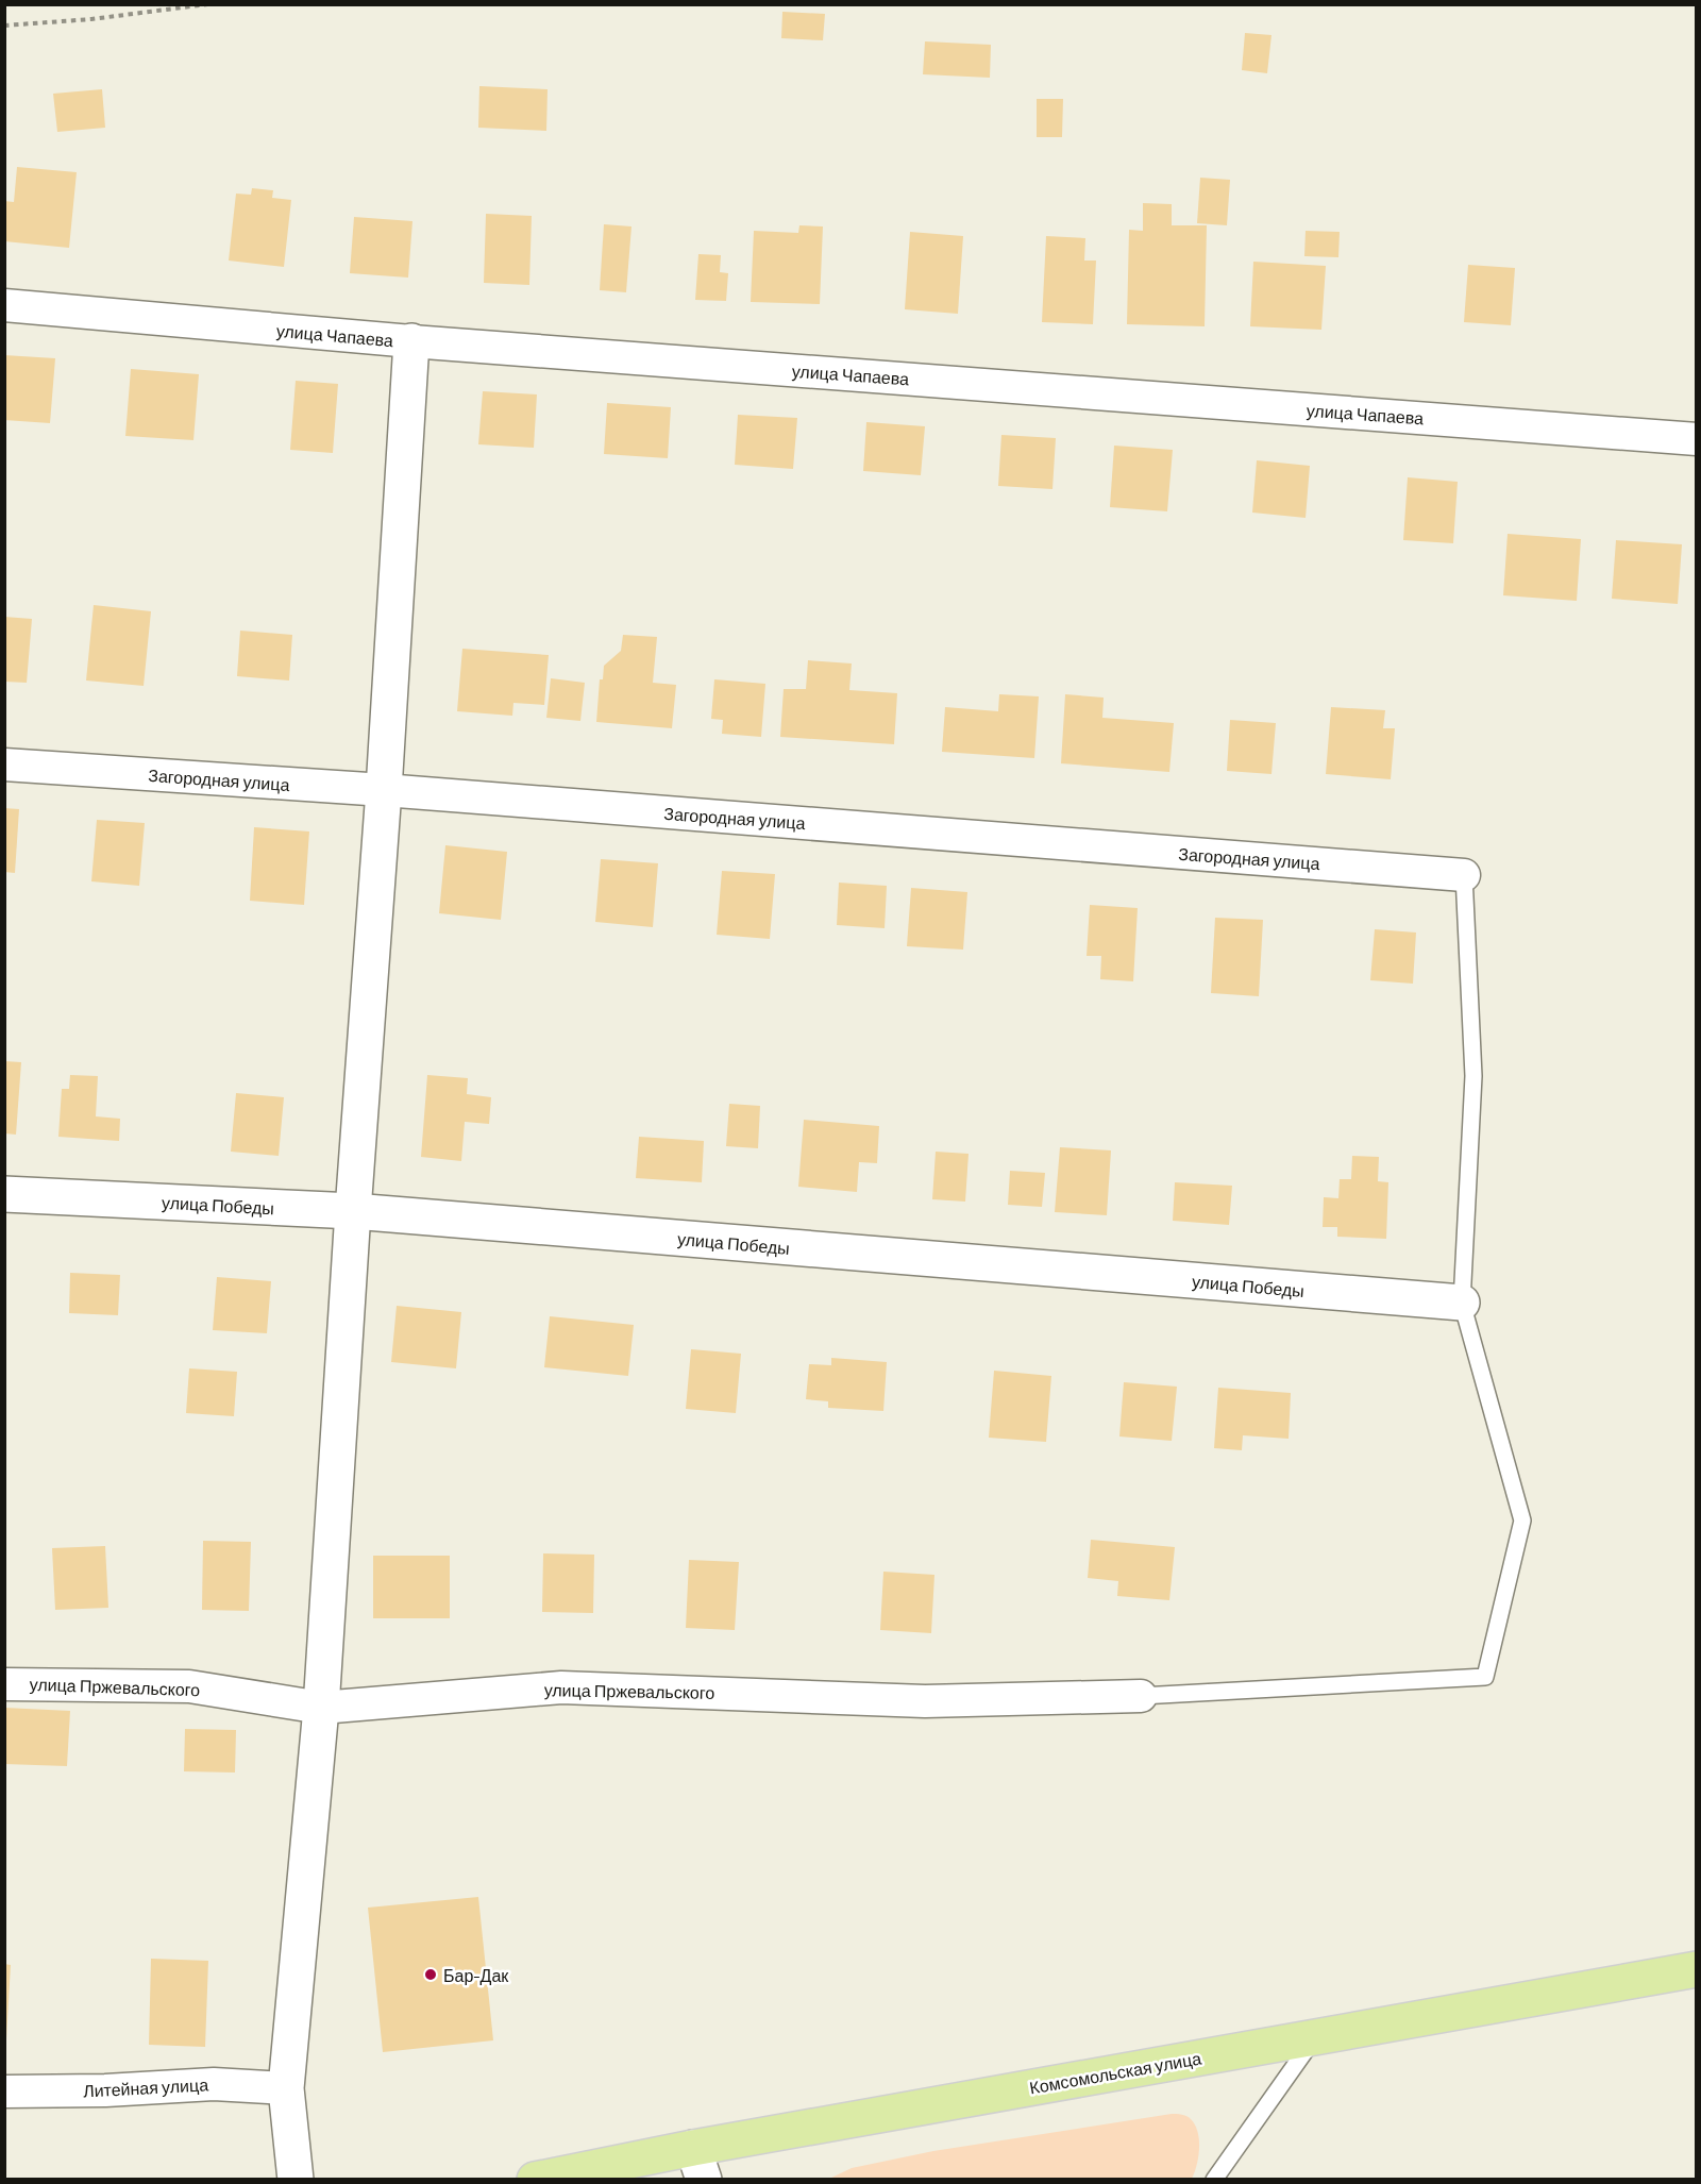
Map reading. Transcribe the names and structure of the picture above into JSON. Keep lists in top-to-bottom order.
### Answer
{
  "streets": {
    "main road": ["Комсомольская улица"],
    "street": [
      "улица Чапаева",
      "Загородная улица",
      "улица Победы",
      "улица Пржевальского",
      "Литейная улица"
    ]
  },
  "places": ["Бар-Дак"]
}
